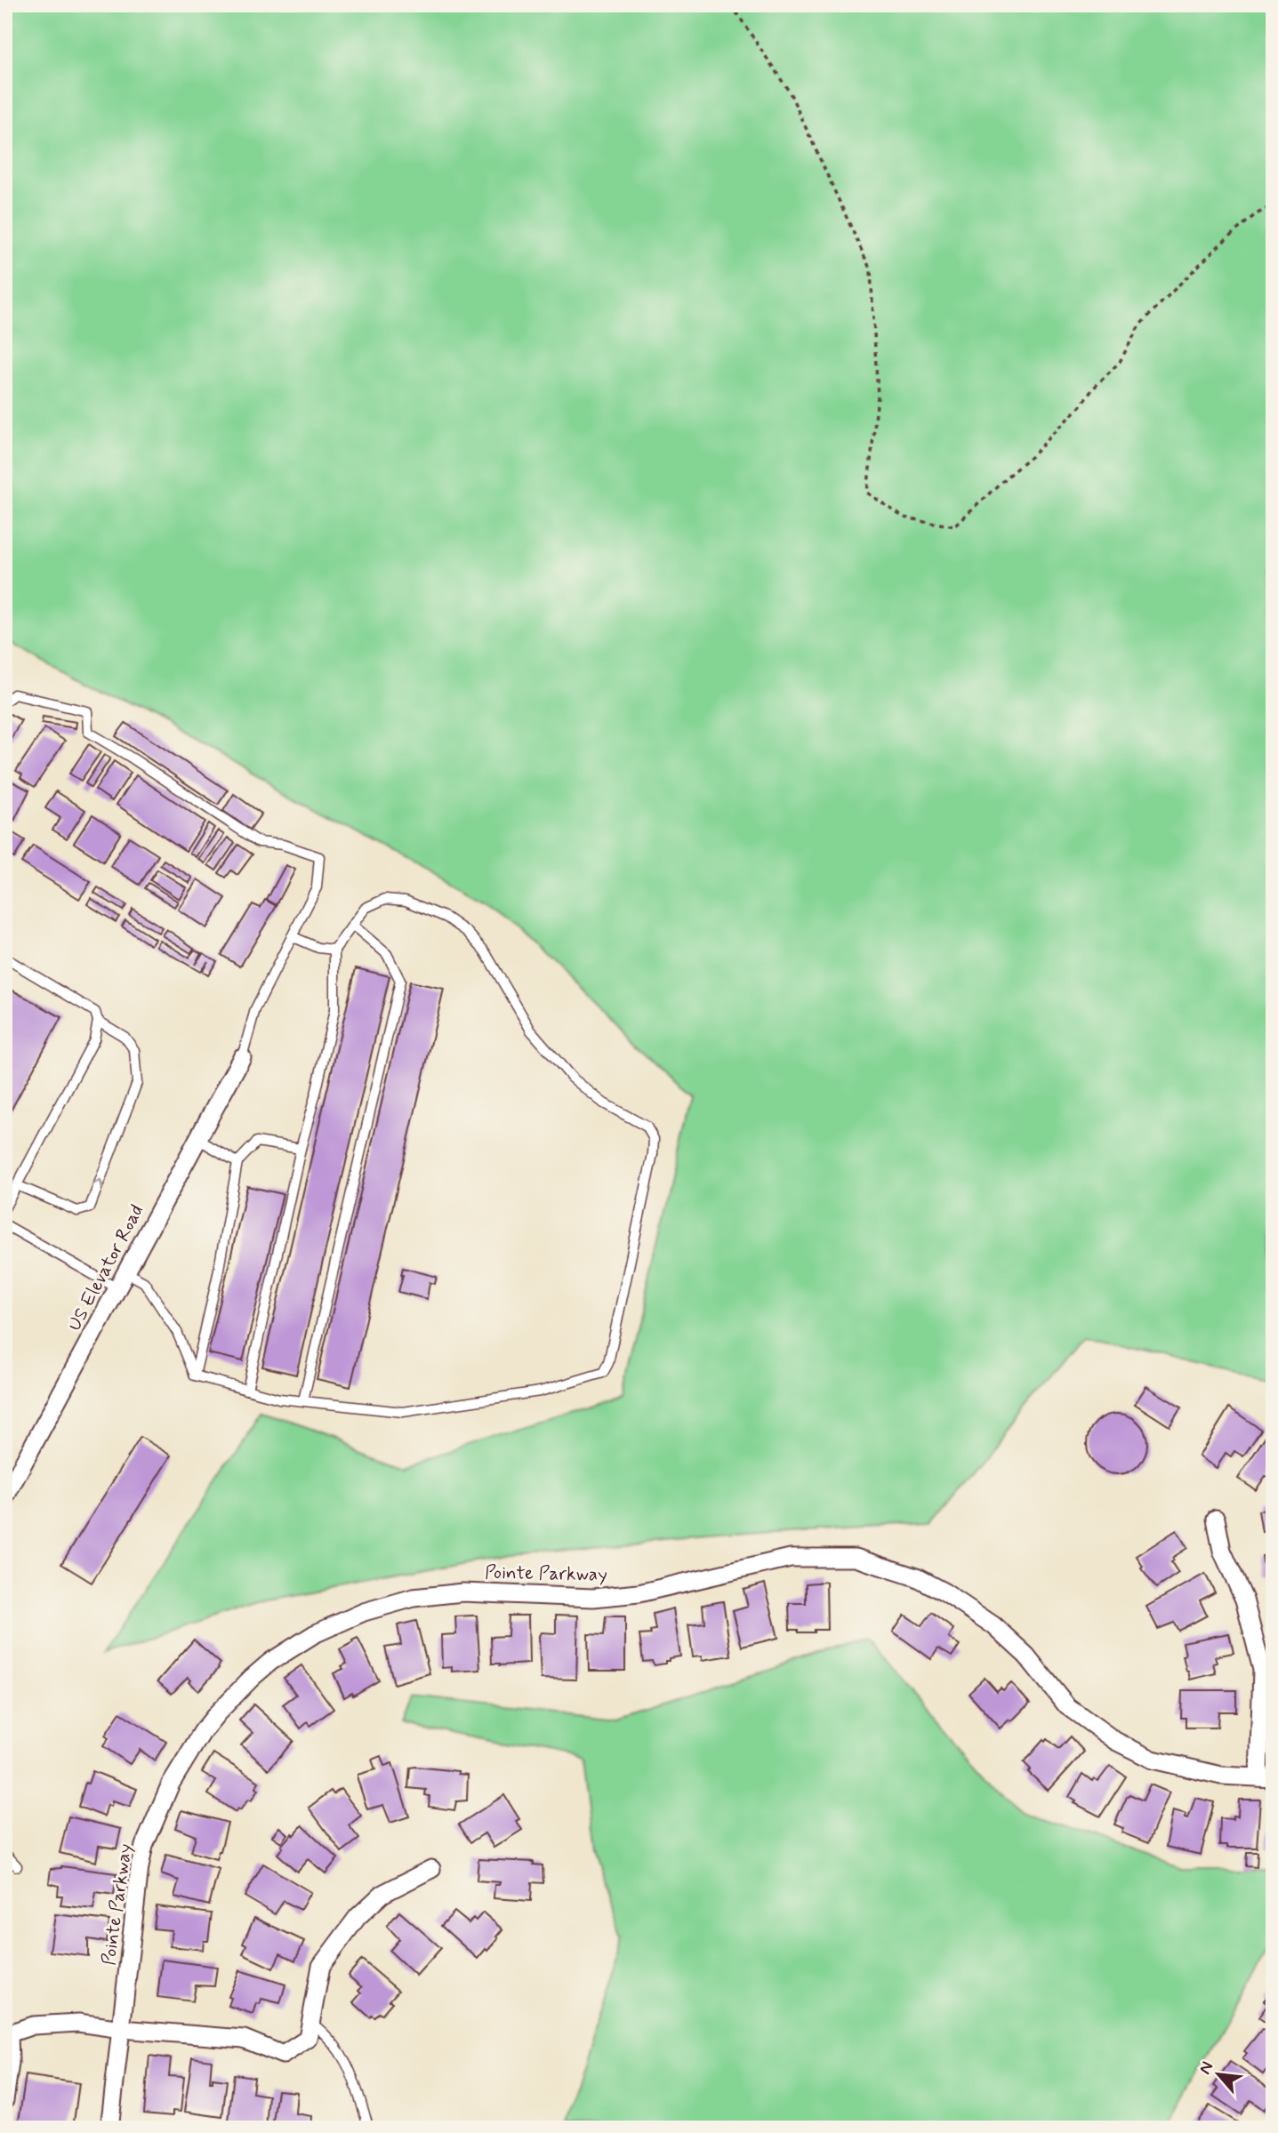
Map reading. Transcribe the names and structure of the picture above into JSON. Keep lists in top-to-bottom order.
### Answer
{
  "streets": {
    "street": ["US Elevator Road", "Pointe Parkway"]
  },
  "north": "top left"
}
